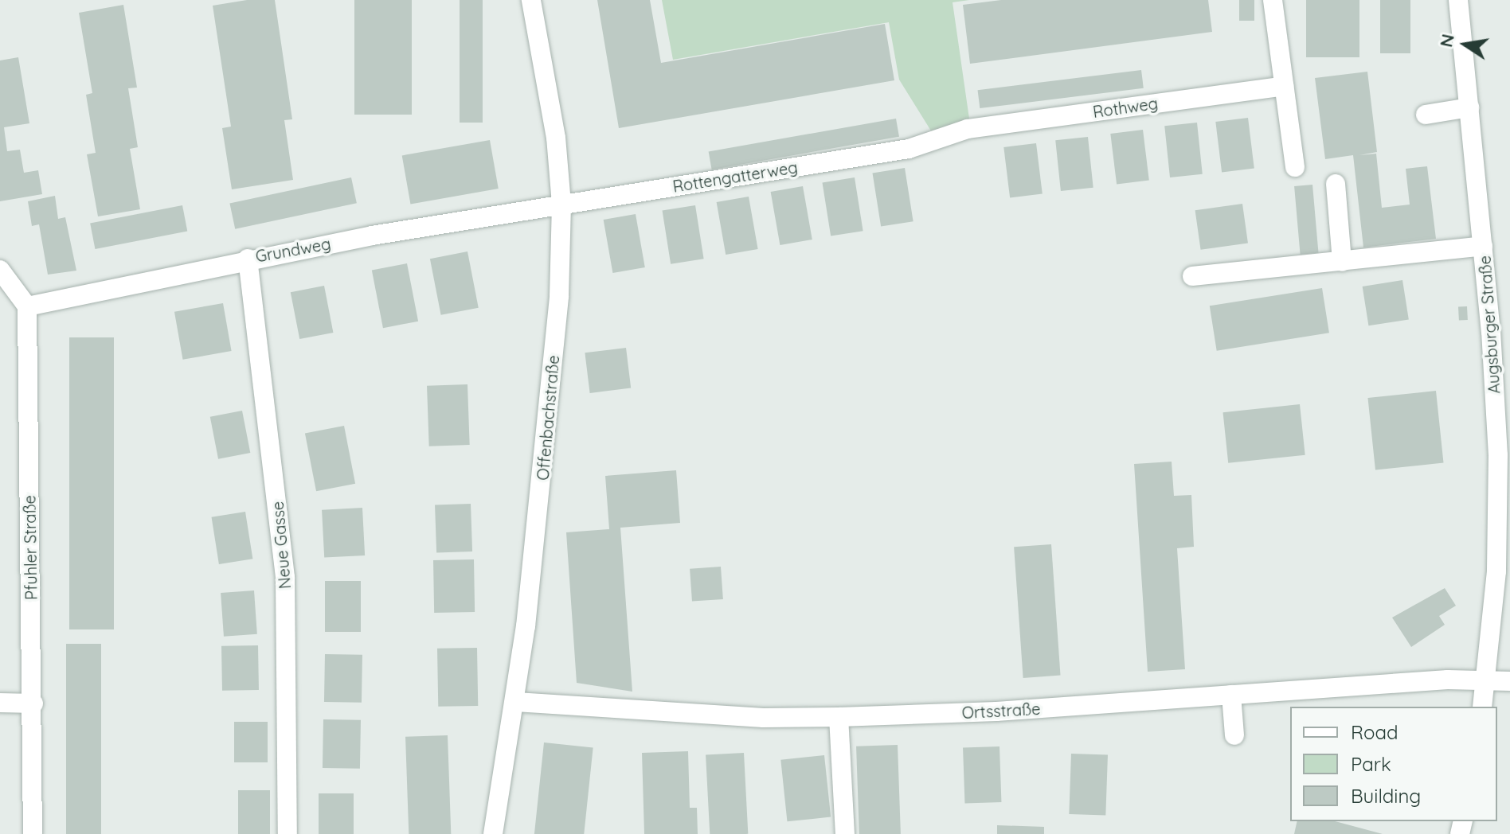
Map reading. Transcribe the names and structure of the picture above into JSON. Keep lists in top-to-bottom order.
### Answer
{
  "streets": {
    "street": [
      "Rothweg",
      "Rottengatterweg",
      "Grundweg",
      "Augsburger Straße",
      "Offenbachstraße",
      "Neue Gasse",
      "Pfuhler Straße",
      "Ortsstraße"
    ]
  },
  "crossings": [
    ["Rothweg", "Rottengatterweg"],
    ["Rottengatterweg", "Grundweg"],
    ["Rottengatterweg", "Offenbachstraße"],
    ["Grundweg", "Offenbachstraße"],
    ["Grundweg", "Neue Gasse"],
    ["Grundweg", "Pfuhler Straße"],
    ["Augsburger Straße", "Ortsstraße"],
    ["Offenbachstraße", "Ortsstraße"]
  ],
  "legend": ["Road", "Park", "Building"],
  "north": "left"
}
